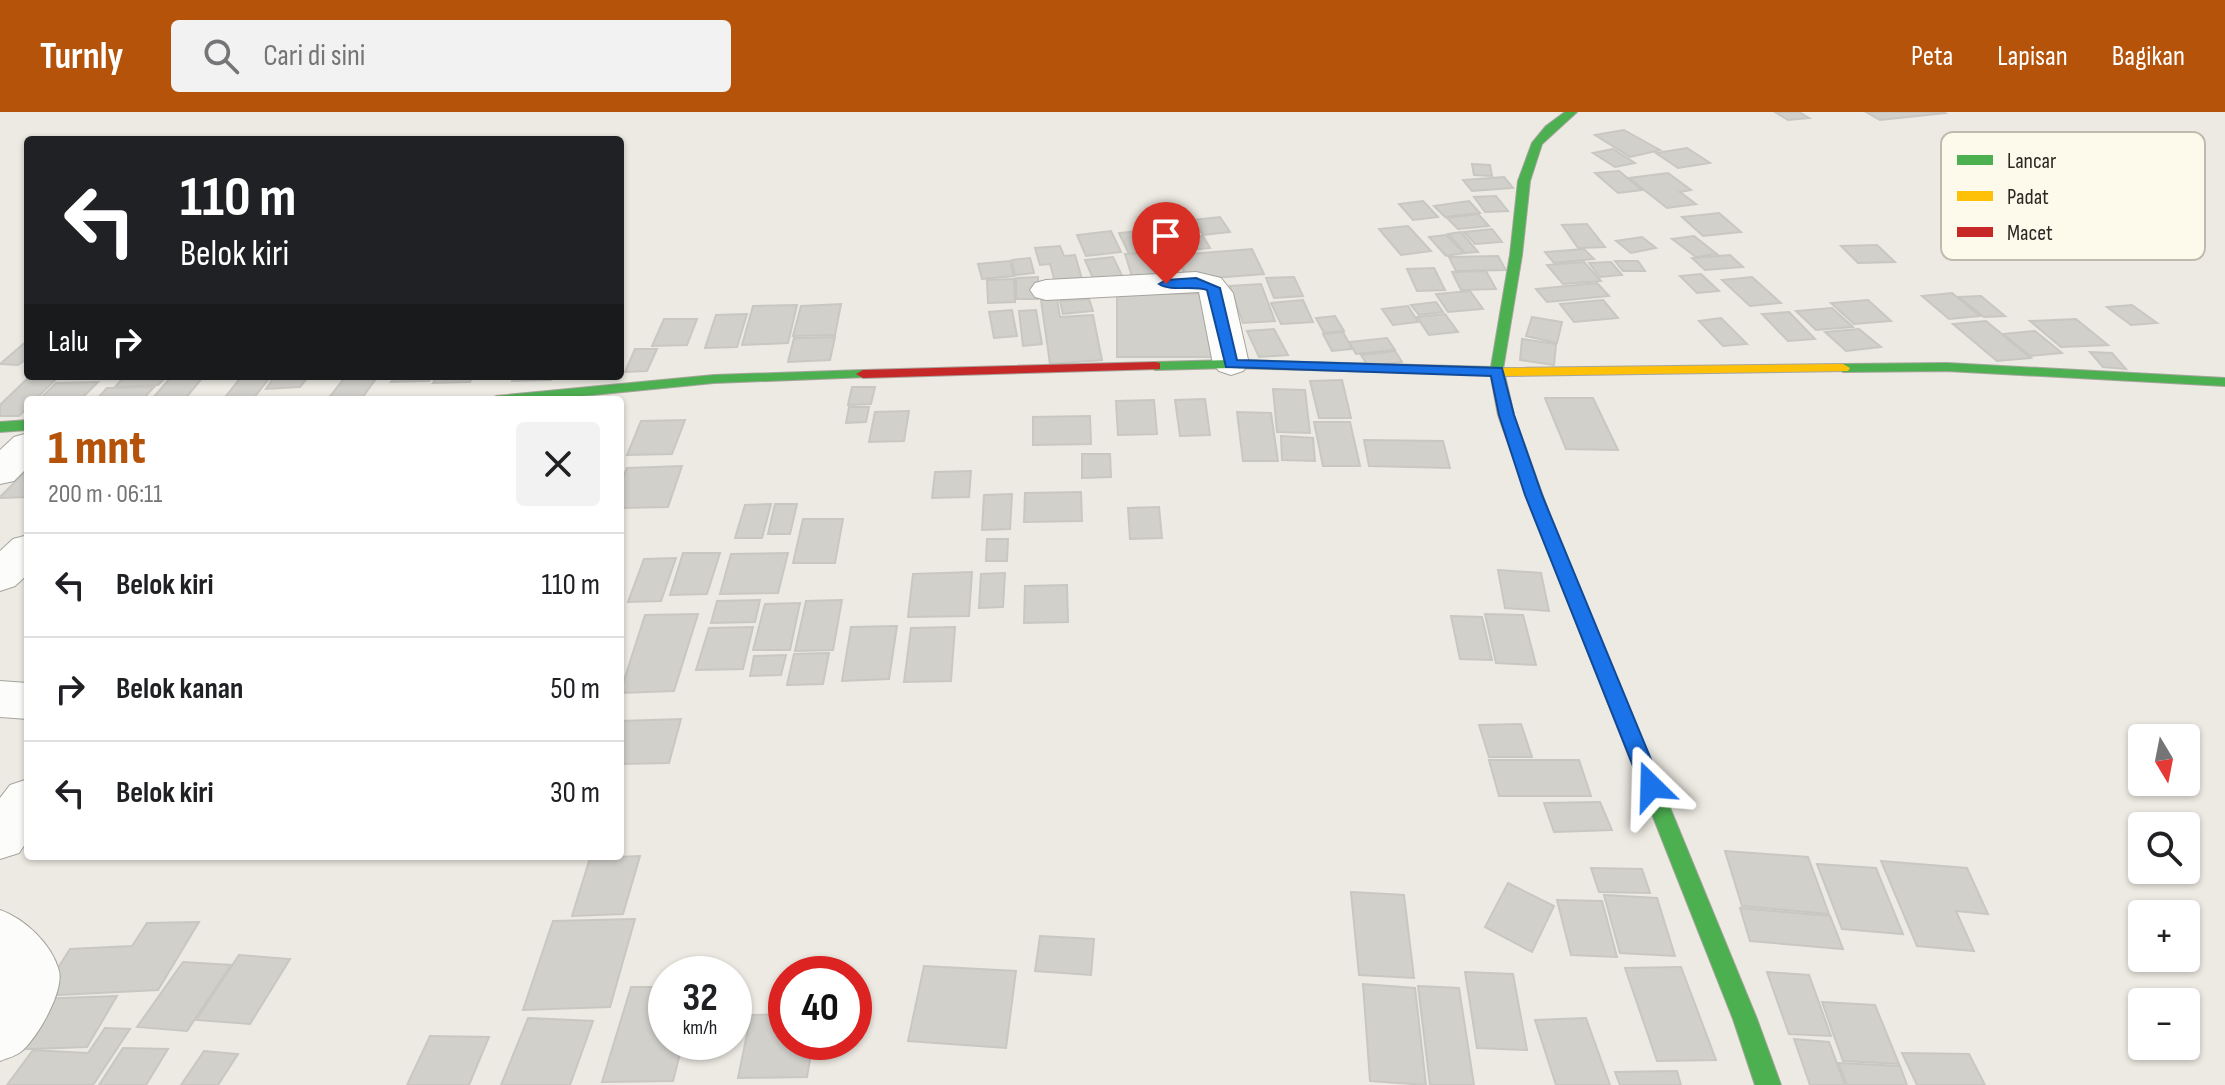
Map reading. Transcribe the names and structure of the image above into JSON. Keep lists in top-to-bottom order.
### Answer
{
  "legend": ["Lancar", "Padat", "Macet"],
  "north": "bottom",
  "page": {
    "header": "Turnly",
    "search": "Cari di sini",
    "nav": ["Peta", "Lapisan", "Bagikan"],
    "turn": ["110 m", "Belok kiri"],
    "then": "Lalu",
    "heading": ["1 mnt", "200 m · 06:11"],
    "list": [
      {
        "name": "Belok kiri",
        "value": "110 m"
      },
      {
        "name": "Belok kanan",
        "value": "50 m"
      },
      {
        "name": "Belok kiri",
        "value": "30 m"
      }
    ],
    "map_buttons": ["+", "−"],
    "speed": "32 km/h",
    "limit": "40"
  }
}
